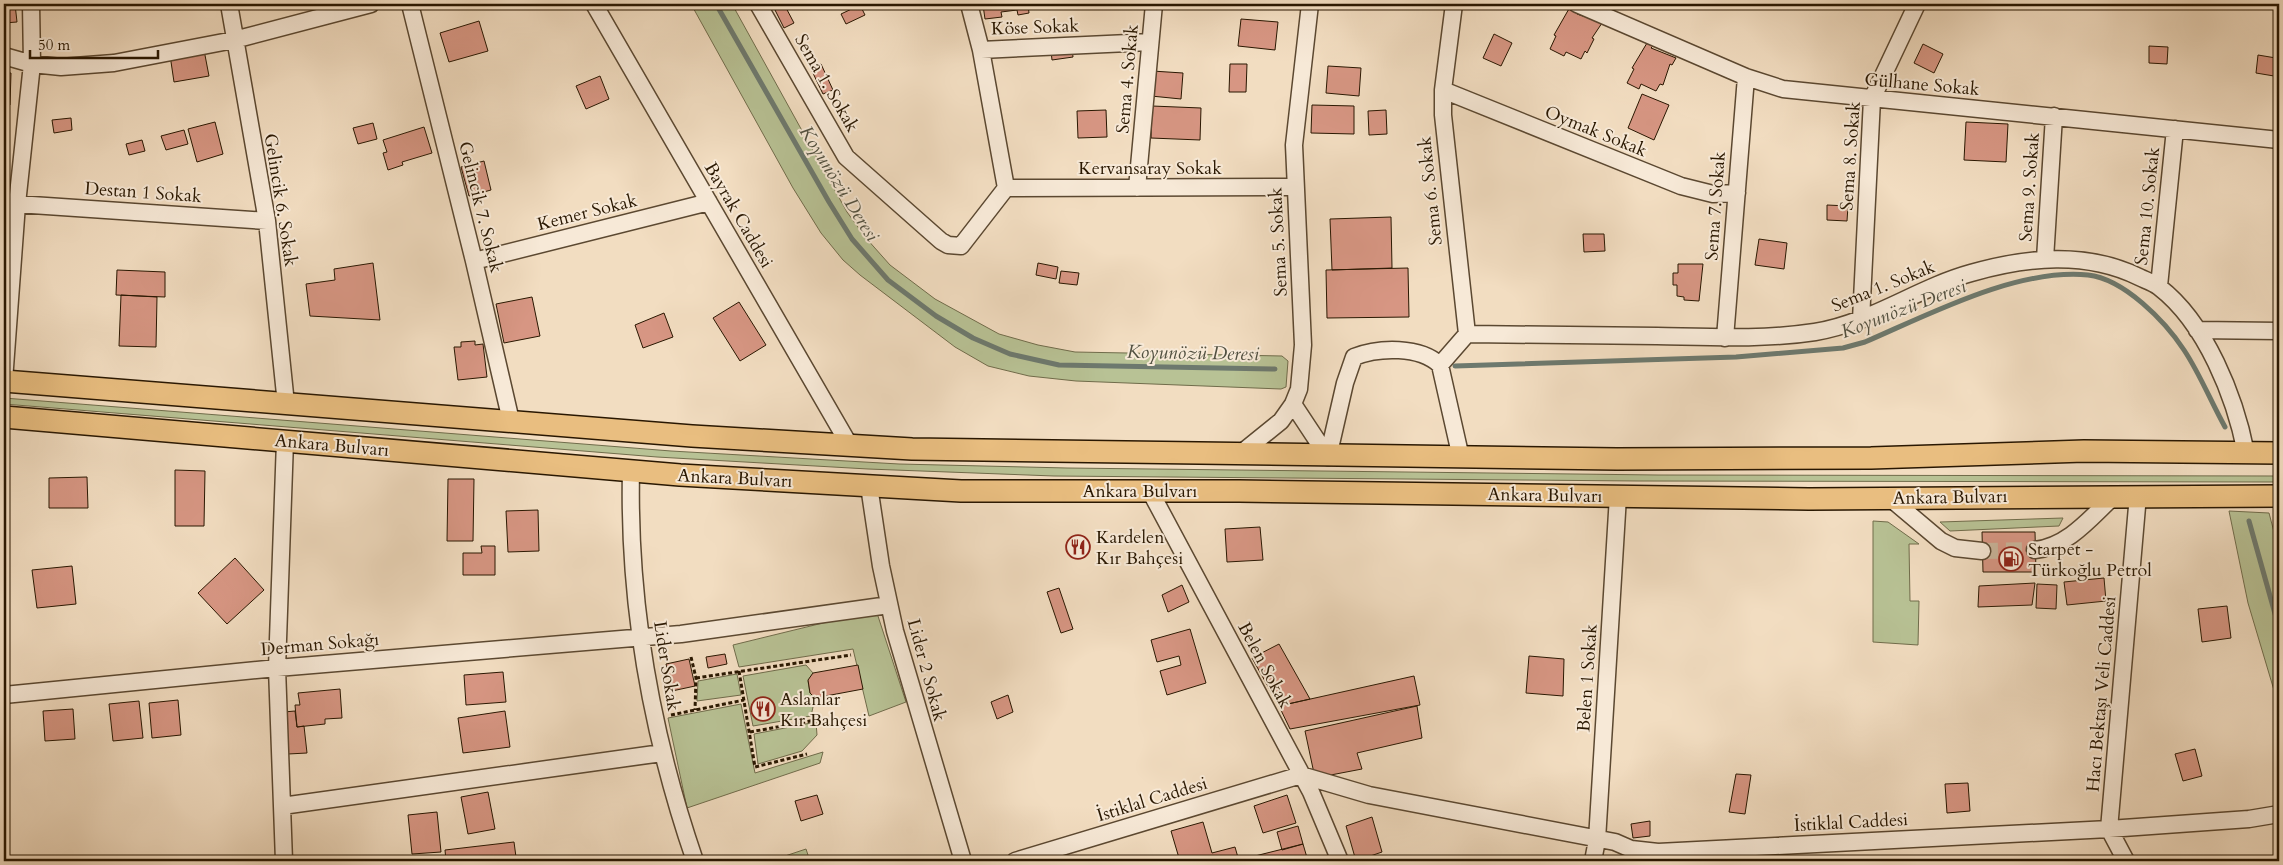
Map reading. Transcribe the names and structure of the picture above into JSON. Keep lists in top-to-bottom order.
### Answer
{
  "streets": {
    "main road": ["Ankara Bulvarı"],
    "street": [
      "Köse Sokak",
      "Sema 4. Sokak",
      "Sema 1. Sokak",
      "Gülhane Sokak",
      "Oymak Sokak",
      "Sema 8. Sokak",
      "Kervansaray Sokak",
      "Sema 9. Sokak",
      "Sema 6. Sokak",
      "Destan 1 Sokak",
      "Gelincik 6. Sokak",
      "Sema 7. Sokak",
      "Sema 10. Sokak",
      "Gelincik 7. Sokak",
      "Kemer Sokak",
      "Bayrak Caddesi",
      "Sema 5. Sokak",
      "Derman Sokağı",
      "Belen Sokak",
      "Lider Sokak",
      "Lider 2 Sokak",
      "Belen 1 Sokak",
      "Hacı Bektaşı Veli Caddesi",
      "İstiklal Caddesi"
    ]
  },
  "crossings": [
    ["Köse Sokak", "Sema 4. Sokak"],
    ["Sema 4. Sokak", "Kervansaray Sokak"],
    ["Sema 1. Sokak", "Sema 8. Sokak"],
    ["Sema 1. Sokak", "Kervansaray Sokak"],
    ["Sema 1. Sokak", "Sema 9. Sokak"],
    ["Sema 1. Sokak", "Sema 6. Sokak"],
    ["Sema 1. Sokak", "Sema 7. Sokak"],
    ["Sema 1. Sokak", "Sema 10. Sokak"],
    ["Sema 1. Sokak", "Ankara Bulvarı"],
    ["Gülhane Sokak", "Sema 8. Sokak"],
    ["Gülhane Sokak", "Sema 9. Sokak"],
    ["Gülhane Sokak", "Sema 7. Sokak"],
    ["Gülhane Sokak", "Sema 10. Sokak"],
    ["Oymak Sokak", "Sema 6. Sokak"],
    ["Oymak Sokak", "Sema 7. Sokak"],
    ["Kervansaray Sokak", "Sema 5. Sokak"],
    ["Destan 1 Sokak", "Gelincik 6. Sokak"],
    ["Gelincik 6. Sokak", "Ankara Bulvarı"],
    ["Gelincik 7. Sokak", "Kemer Sokak"],
    ["Gelincik 7. Sokak", "Ankara Bulvarı"],
    ["Kemer Sokak", "Bayrak Caddesi"],
    ["Bayrak Caddesi", "Ankara Bulvarı"],
    ["Sema 5. Sokak", "Ankara Bulvarı"],
    ["Ankara Bulvarı", "Belen Sokak"],
    ["Ankara Bulvarı", "Lider Sokak"],
    ["Ankara Bulvarı", "Lider 2 Sokak"],
    ["Ankara Bulvarı", "Belen 1 Sokak"],
    ["Ankara Bulvarı", "Hacı Bektaşı Veli Caddesi"],
    ["Derman Sokağı", "Lider Sokak"],
    ["Derman Sokağı", "Lider 2 Sokak"],
    ["Belen Sokak", "İstiklal Caddesi"],
    ["Belen 1 Sokak", "İstiklal Caddesi"],
    ["Hacı Bektaşı Veli Caddesi", "İstiklal Caddesi"]
  ],
  "water": ["Koyunözü Deresi"],
  "places": {
    "restaurant": ["Kardelen Kır Bahçesi", "Aslanlar Kır Bahçesi"],
    "fuel station": ["Starpet - Türkoğlu Petrol"]
  },
  "scale_bar": "50 m"
}
